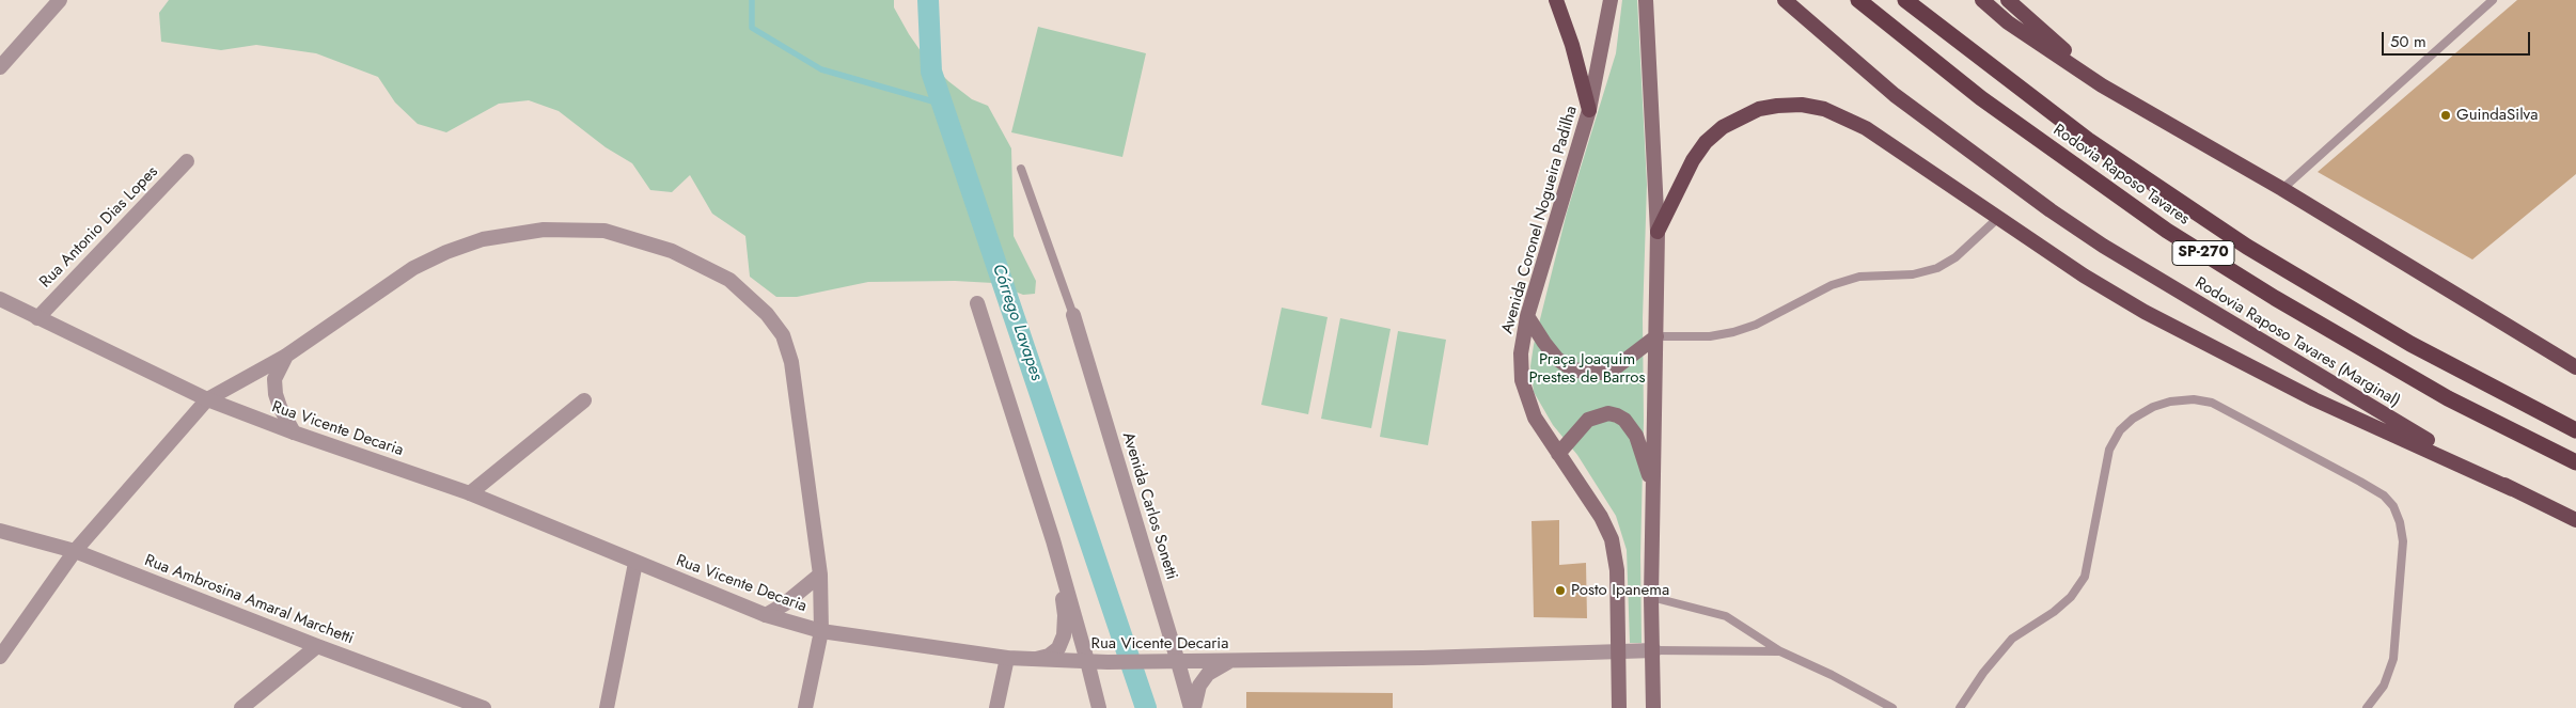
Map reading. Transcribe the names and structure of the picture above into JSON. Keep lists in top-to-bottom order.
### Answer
{
  "streets": {
    "highway": ["Rodovia Raposo Tavares", "SP-270", "Rodovia Raposo Tavares (Marginal)"],
    "main road": ["Avenida Coronel Nogueira Padilha"],
    "street": [
      "Rua Antonio Dias Lopes",
      "Rua Vicente Decaria",
      "Avenida Carlos Sonetti",
      "Rua Ambrosina Amaral Marchetti"
    ]
  },
  "crossings": [
    ["Avenida Coronel Nogueira Padilha", "Rua Vicente Decaria"],
    ["Rua Antonio Dias Lopes", "Rua Vicente Decaria"],
    ["Rua Vicente Decaria", "Avenida Carlos Sonetti"]
  ],
  "water": ["Córrego Lavapes"],
  "parks": ["Praça Joaquim Prestes de Barros"],
  "places": ["GuindaSilva", "Posto Ipanema"],
  "scale_bar": "50 m"
}
